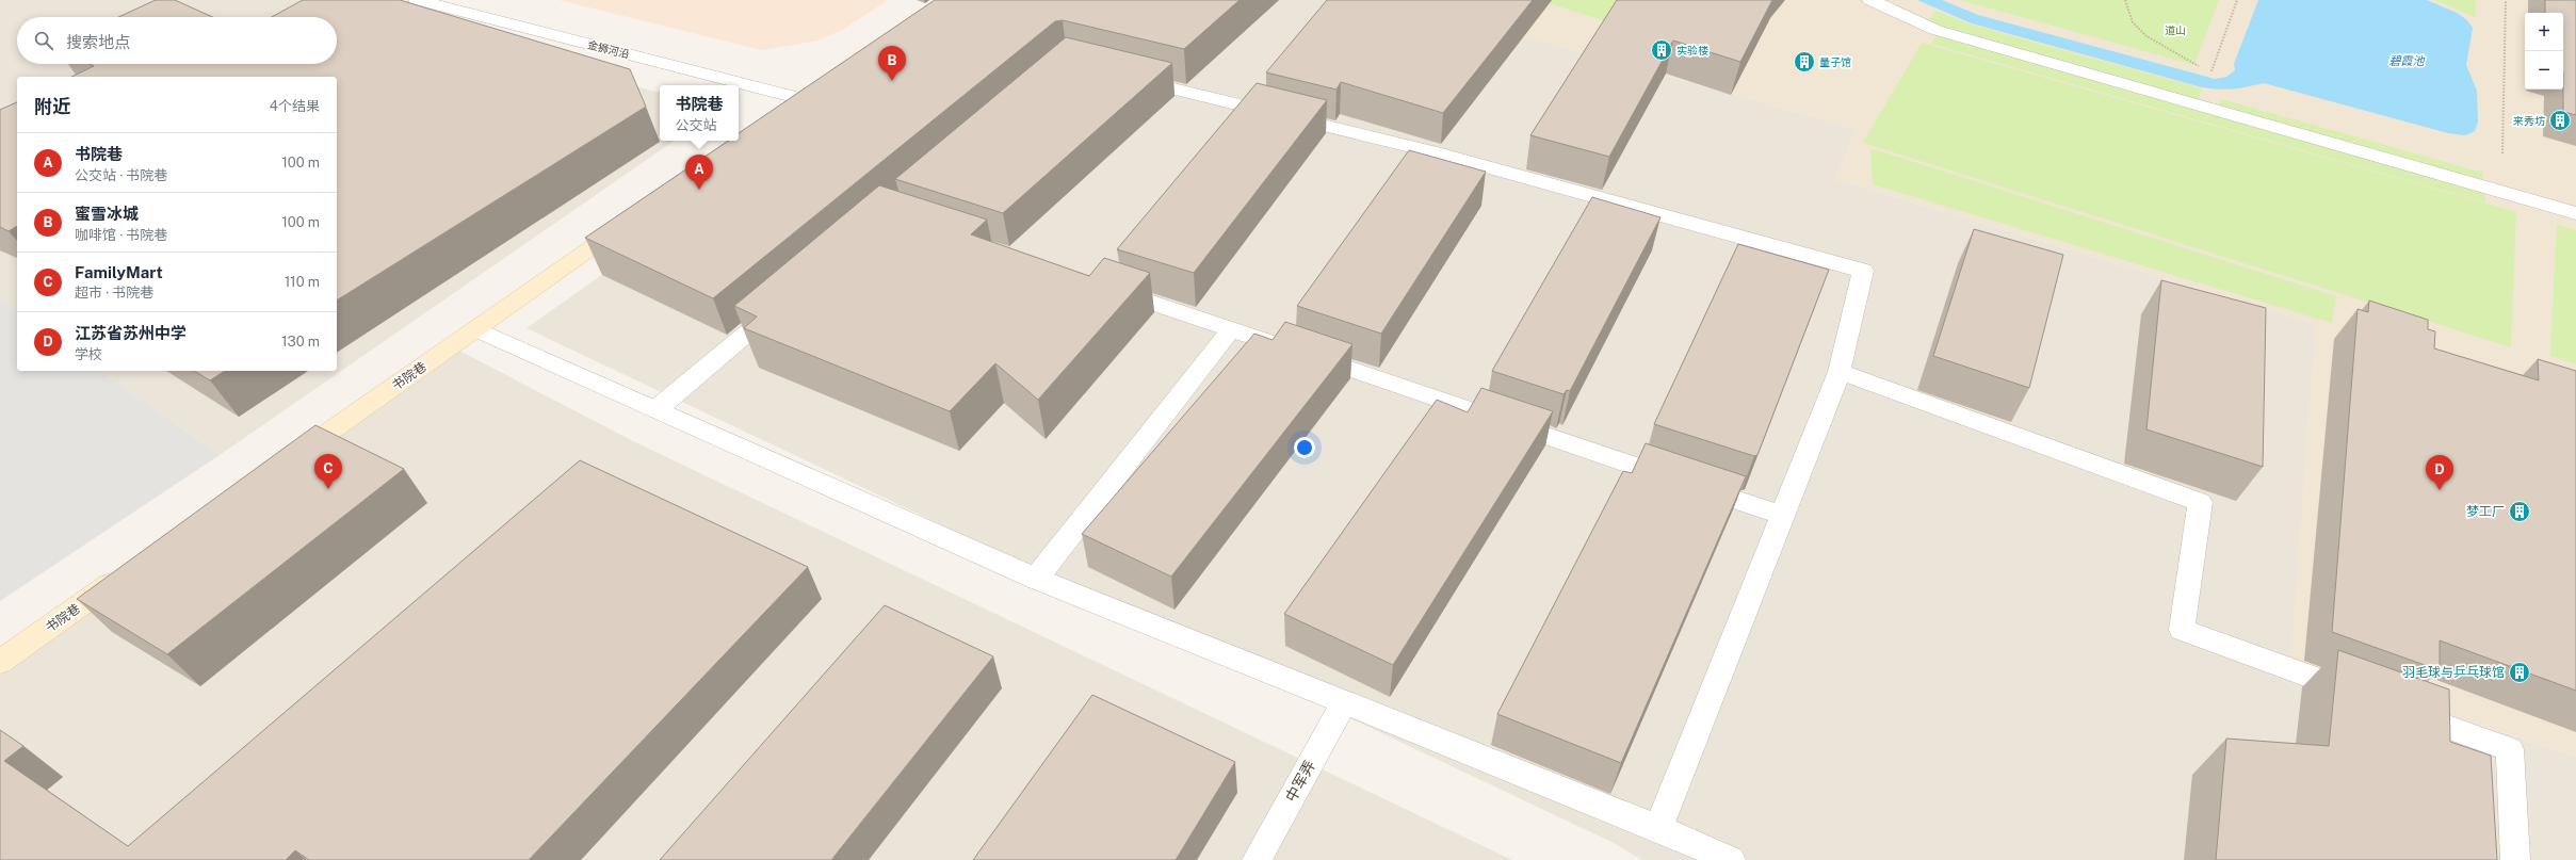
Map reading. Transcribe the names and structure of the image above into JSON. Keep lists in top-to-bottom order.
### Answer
{
  "streets": {
    "main road": ["书院巷"],
    "street": ["金狮河沿", "中军弄"]
  },
  "water": ["碧霞池"],
  "parks": ["道山"],
  "places": {
    "building": [
      "实验楼",
      "量子馆",
      "来秀坊",
      "梦工厂",
      "羽毛球与乒乓球馆"
    ]
  },
  "page": {
    "map_buttons": ["+", "−"],
    "search": "搜索地点",
    "pins": [
      "B",
      "A",
      "C",
      "D"
    ],
    "heading": ["附近", "4个结果"],
    "popup": ["书院巷", "公交站"],
    "list": [
      {
        "mark": "A",
        "name": "书院巷",
        "note": "公交站 · 书院巷",
        "value": "100 m"
      },
      {
        "mark": "B",
        "name": "蜜雪冰城",
        "note": "咖啡馆 · 书院巷",
        "value": "100 m"
      },
      {
        "mark": "C",
        "name": "FamilyMart",
        "note": "超市 · 书院巷",
        "value": "110 m"
      },
      {
        "mark": "D",
        "name": "江苏省苏州中学",
        "note": "学校",
        "value": "130 m"
      }
    ]
  }
}
